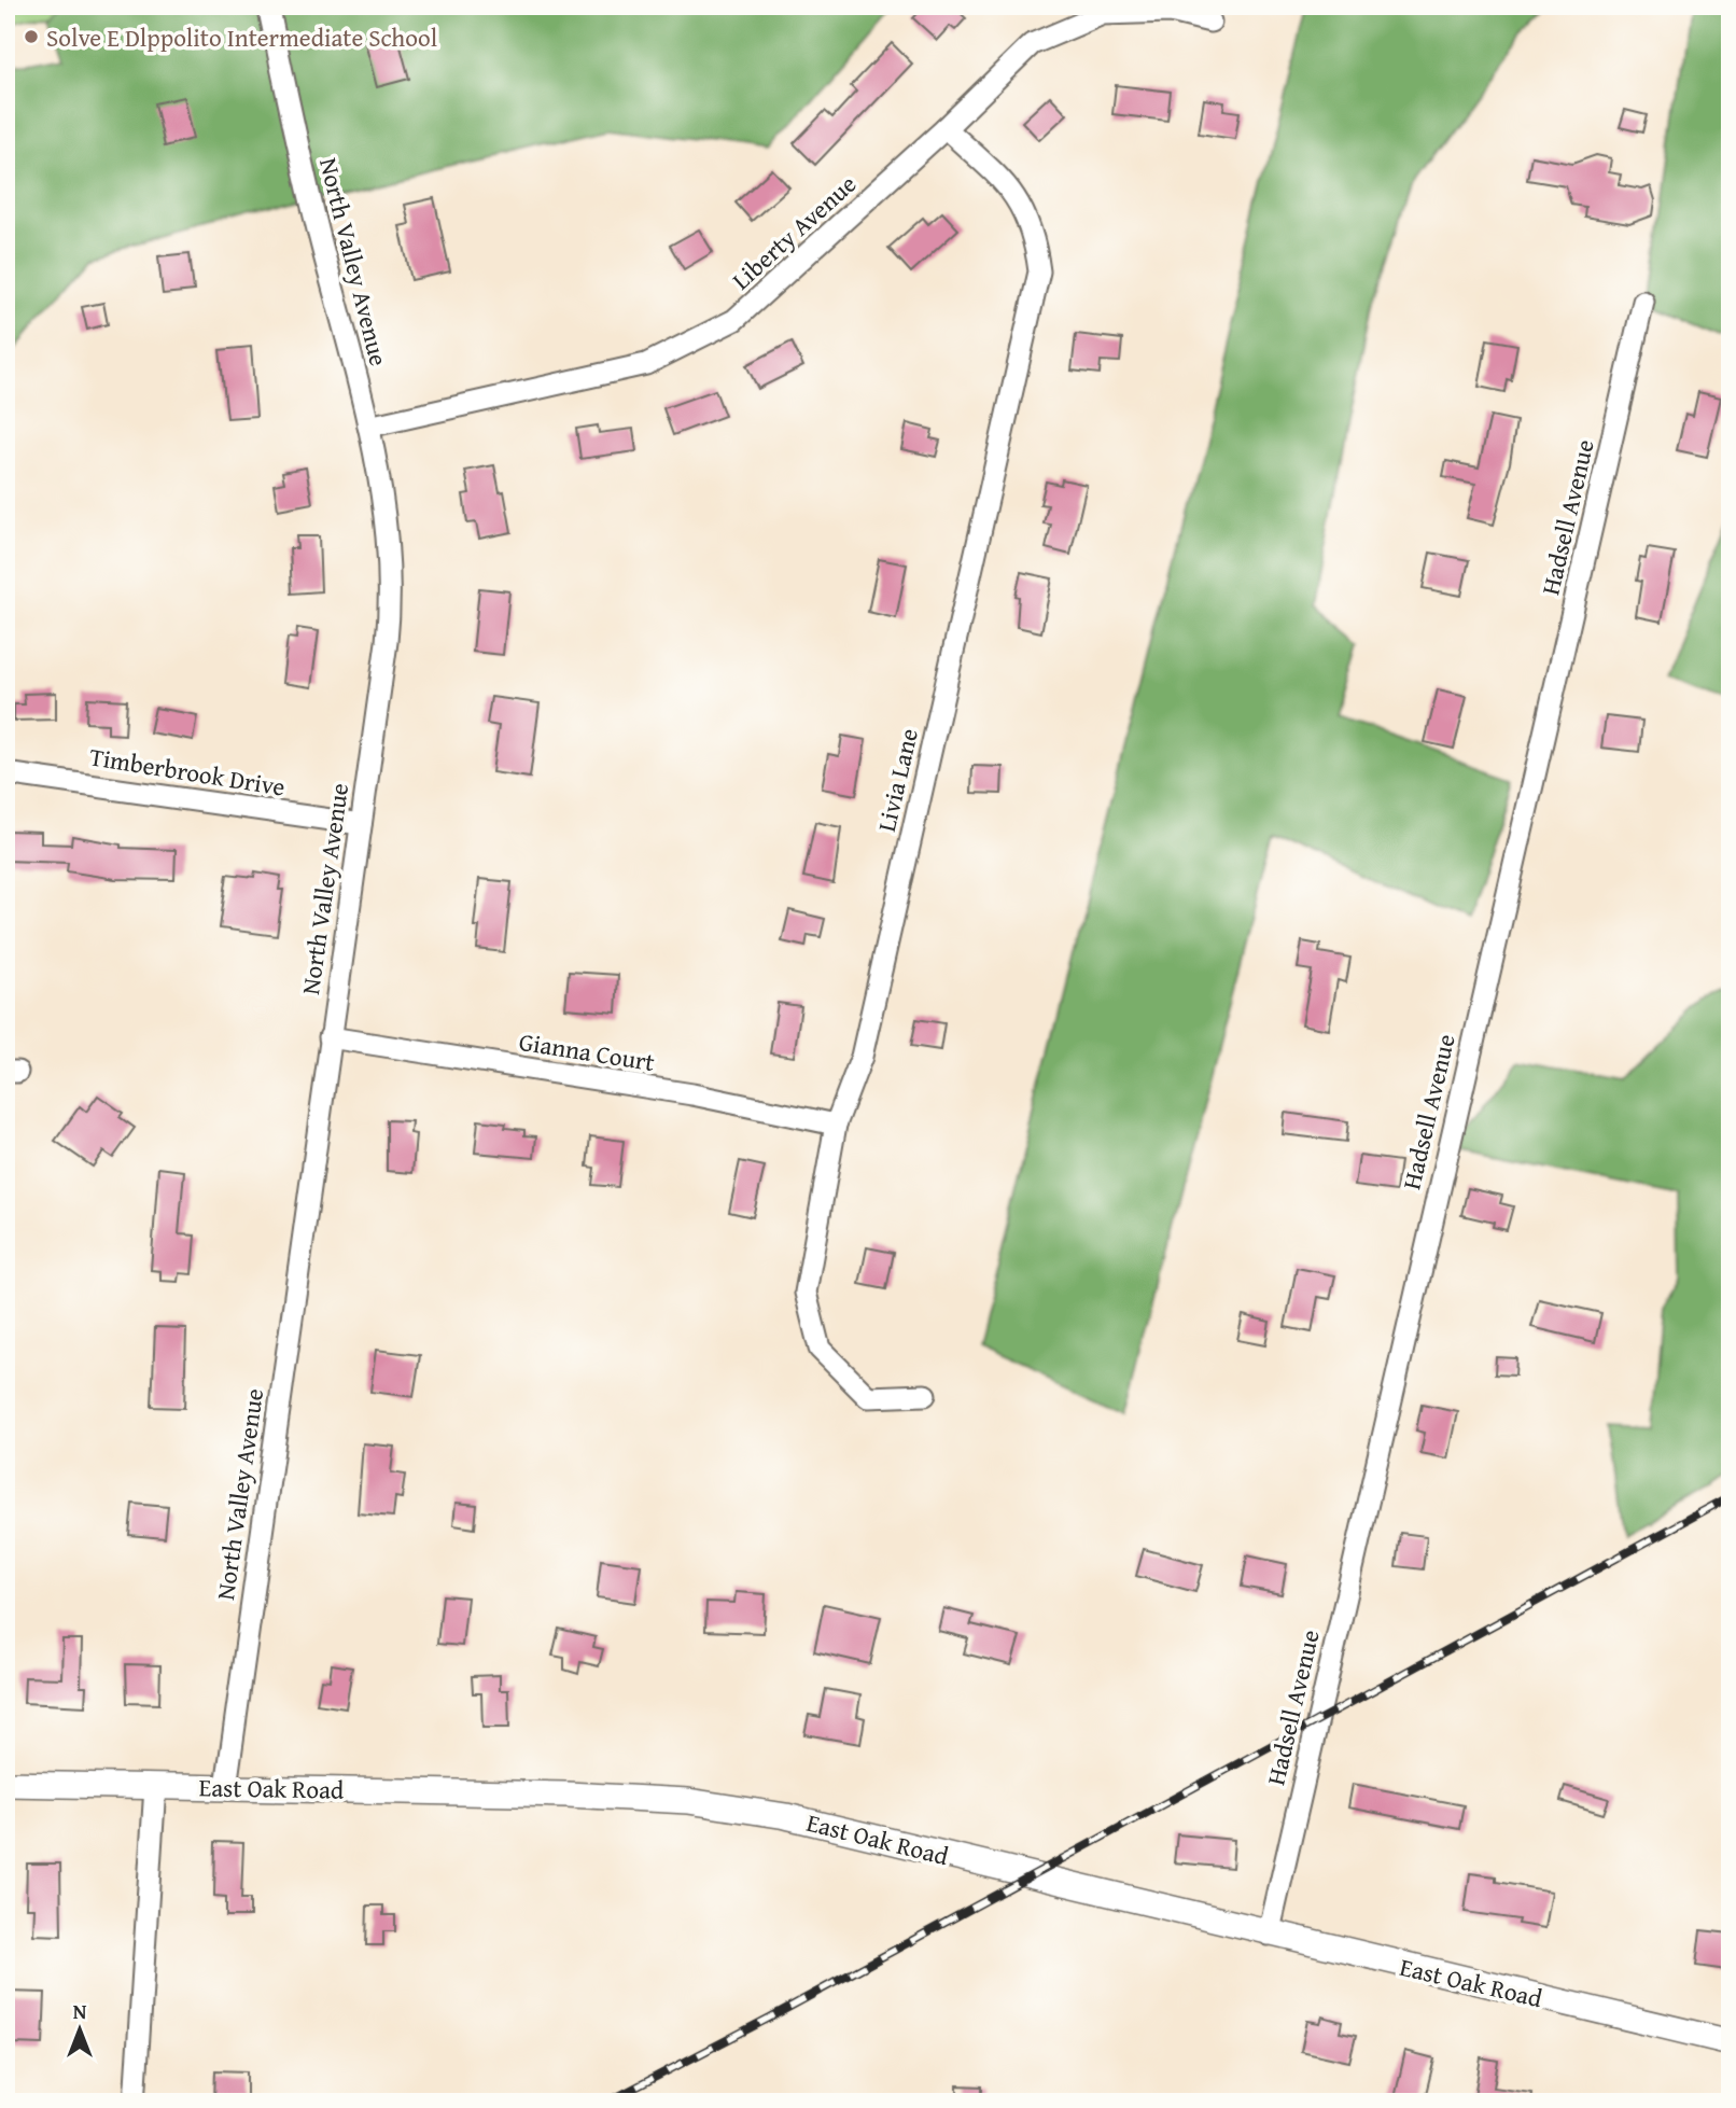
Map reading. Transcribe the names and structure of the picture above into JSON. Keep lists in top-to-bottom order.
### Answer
{
  "streets": {
    "street": [
      "Liberty Avenue",
      "North Valley Avenue",
      "Hadsell Avenue",
      "Timberbrook Drive",
      "Livia Lane",
      "Gianna Court",
      "East Oak Road"
    ]
  },
  "crossings": [
    ["Liberty Avenue", "North Valley Avenue"],
    ["Liberty Avenue", "Livia Lane"],
    ["North Valley Avenue", "Timberbrook Drive"],
    ["North Valley Avenue", "Gianna Court"],
    ["North Valley Avenue", "East Oak Road"],
    ["Hadsell Avenue", "East Oak Road"],
    ["Livia Lane", "Gianna Court"]
  ],
  "places": ["Solve E Dlppolito Intermediate School"],
  "north": "top"
}
